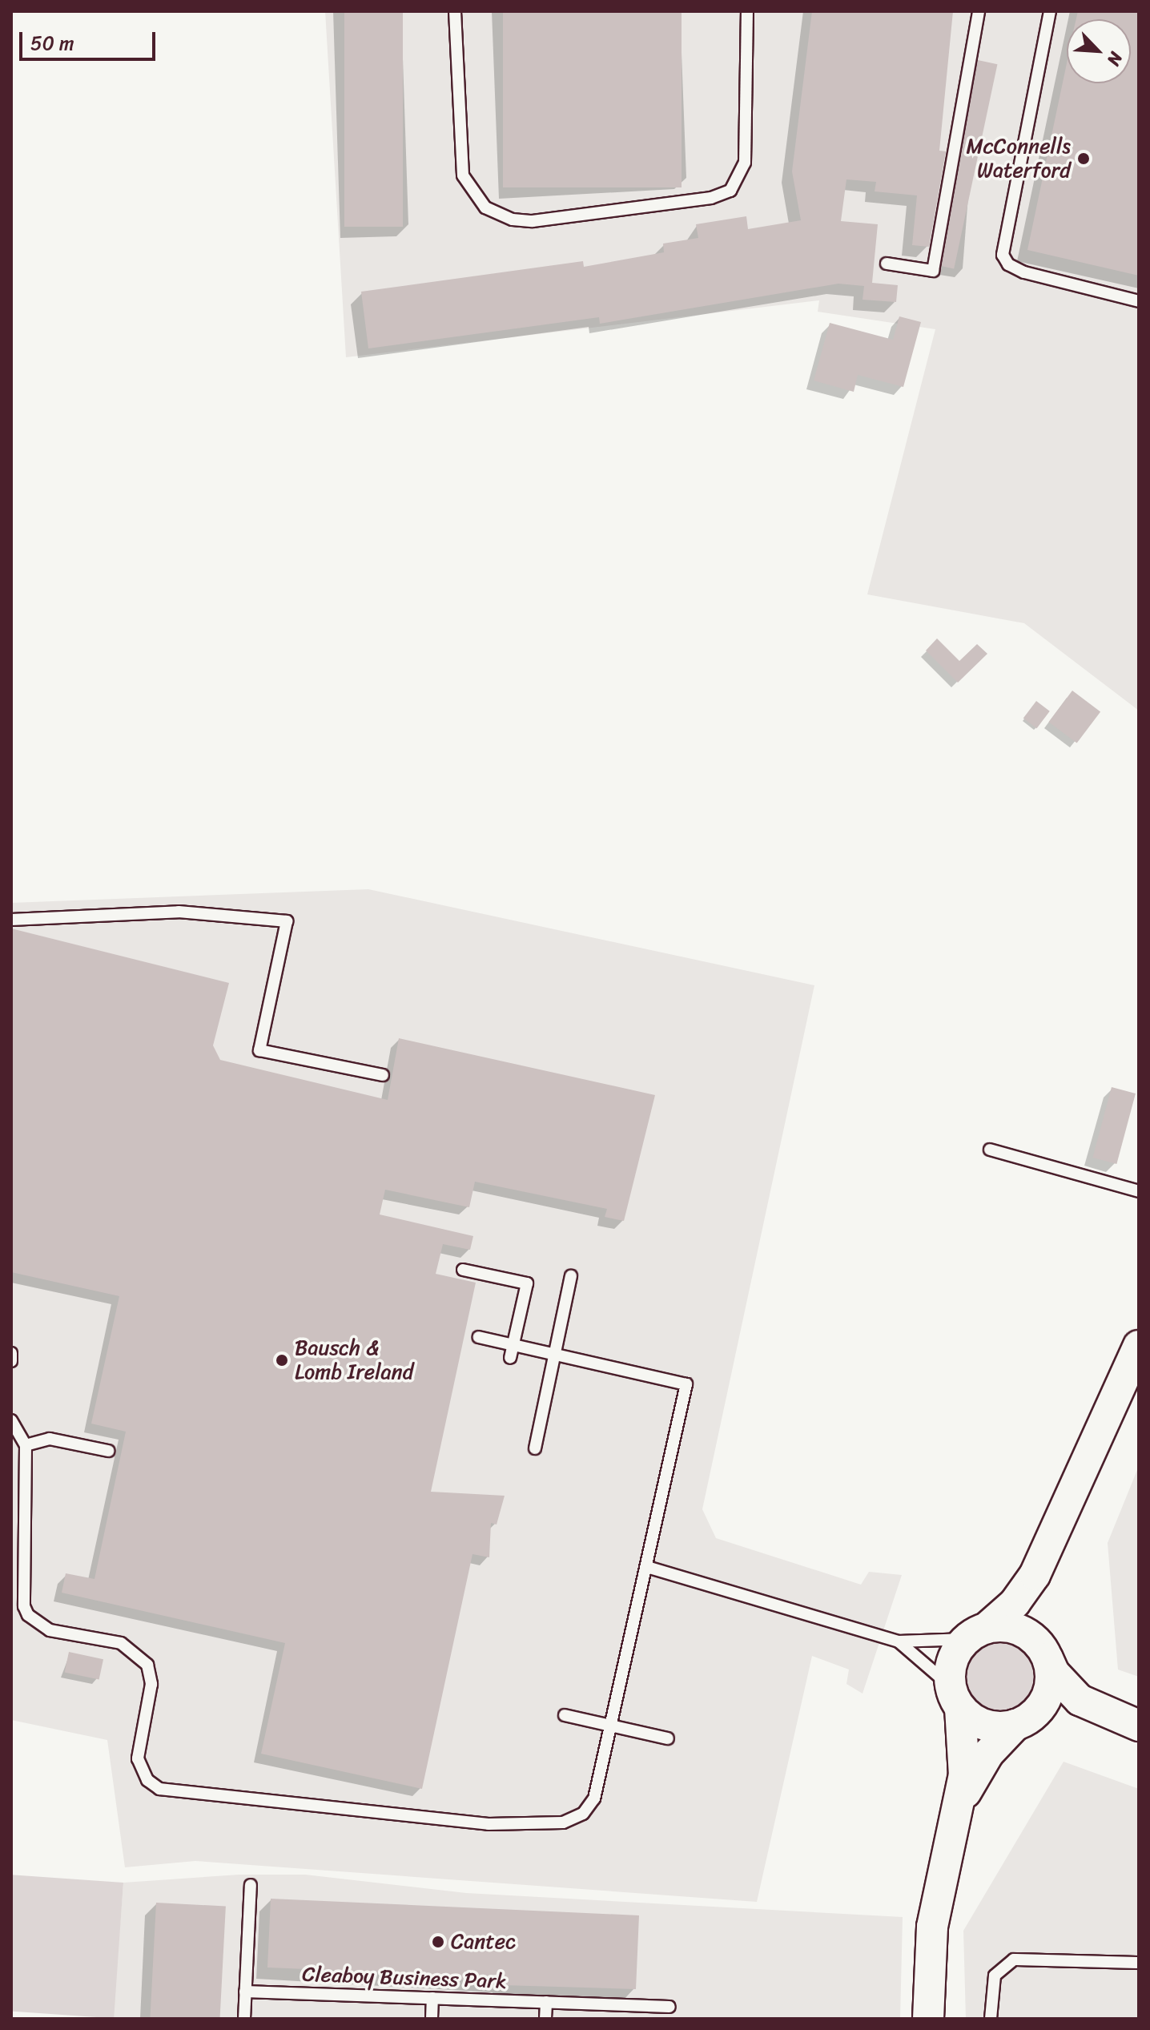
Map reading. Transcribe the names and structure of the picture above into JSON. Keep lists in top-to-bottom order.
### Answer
{
  "streets": {
    "lane": ["Cleaboy Business Park"]
  },
  "places": ["McConnells Waterford", "Bausch & Lomb Ireland", "Cantec"],
  "scale_bar": "50 m",
  "north": "bottom right"
}
